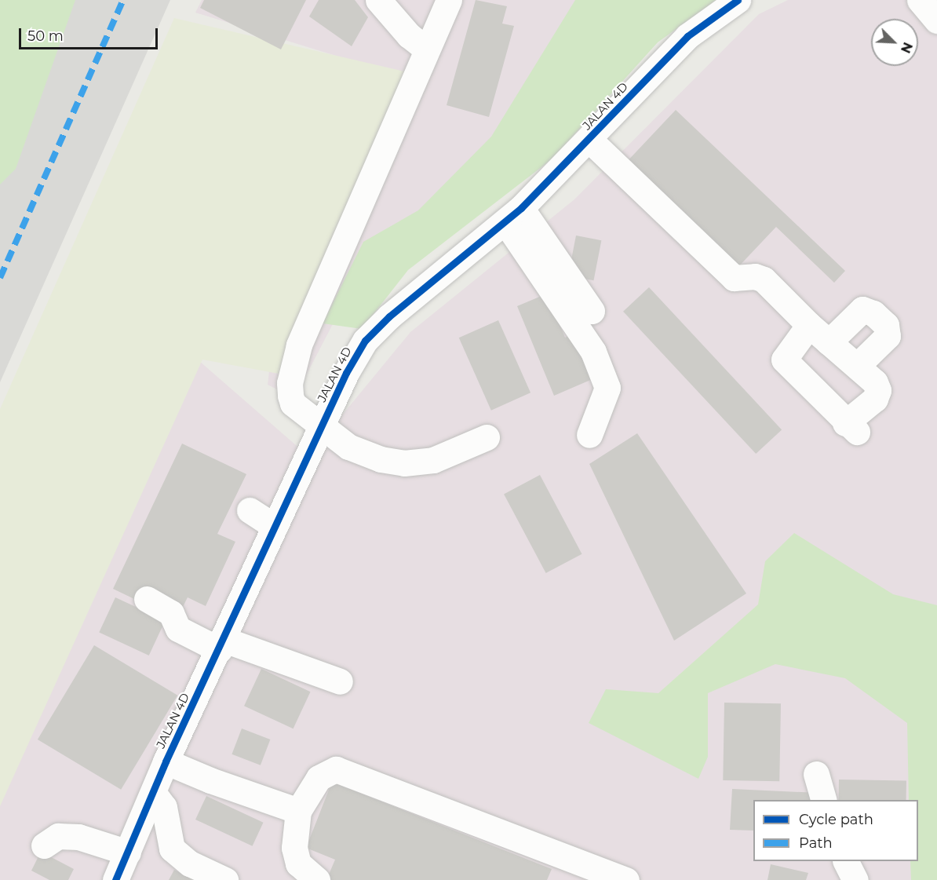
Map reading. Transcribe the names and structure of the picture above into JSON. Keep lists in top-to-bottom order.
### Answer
{
  "streets": {
    "street": ["JALAN 4D"]
  },
  "legend": ["Cycle path", "Path"],
  "scale_bar": "50 m",
  "north": "bottom right"
}
